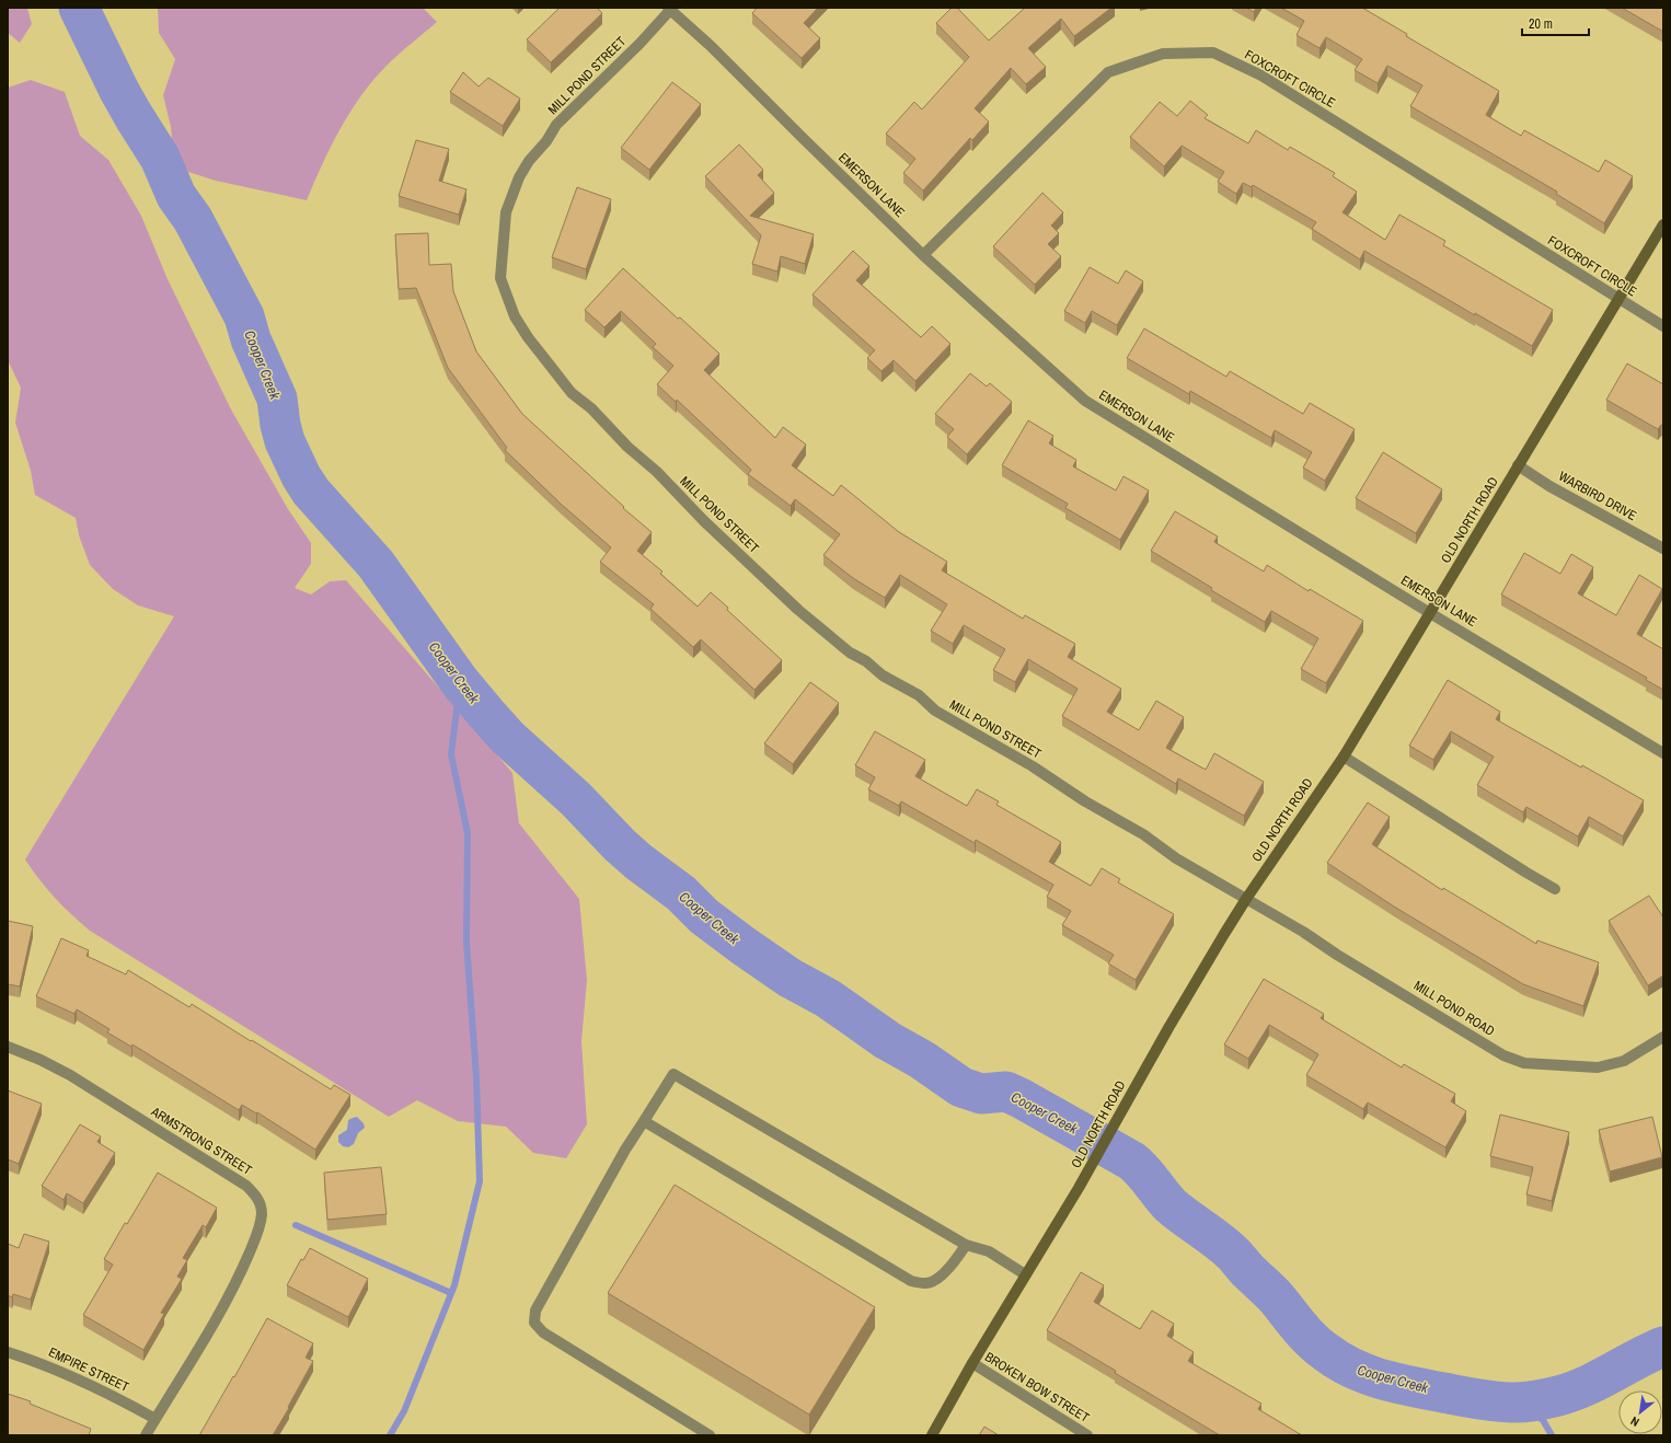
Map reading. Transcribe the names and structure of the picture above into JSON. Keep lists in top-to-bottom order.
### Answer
{
  "streets": {
    "street": [
      "MILL POND STREET",
      "FOXCROFT CIRCLE",
      "EMERSON LANE",
      "WARBIRD DRIVE",
      "OLD NORTH ROAD",
      "MILL POND ROAD",
      "ARMSTRONG STREET",
      "EMPIRE STREET",
      "BROKEN BOW STREET"
    ]
  },
  "crossings": [
    ["MILL POND STREET", "EMERSON LANE"],
    ["MILL POND STREET", "OLD NORTH ROAD"],
    ["MILL POND STREET", "MILL POND ROAD"],
    ["FOXCROFT CIRCLE", "EMERSON LANE"],
    ["FOXCROFT CIRCLE", "OLD NORTH ROAD"],
    ["EMERSON LANE", "OLD NORTH ROAD"],
    ["WARBIRD DRIVE", "OLD NORTH ROAD"],
    ["OLD NORTH ROAD", "MILL POND ROAD"],
    ["OLD NORTH ROAD", "BROKEN BOW STREET"],
    ["ARMSTRONG STREET", "EMPIRE STREET"]
  ],
  "water": ["Cooper Creek"],
  "scale_bar": "20 m",
  "north": "bottom left"
}
